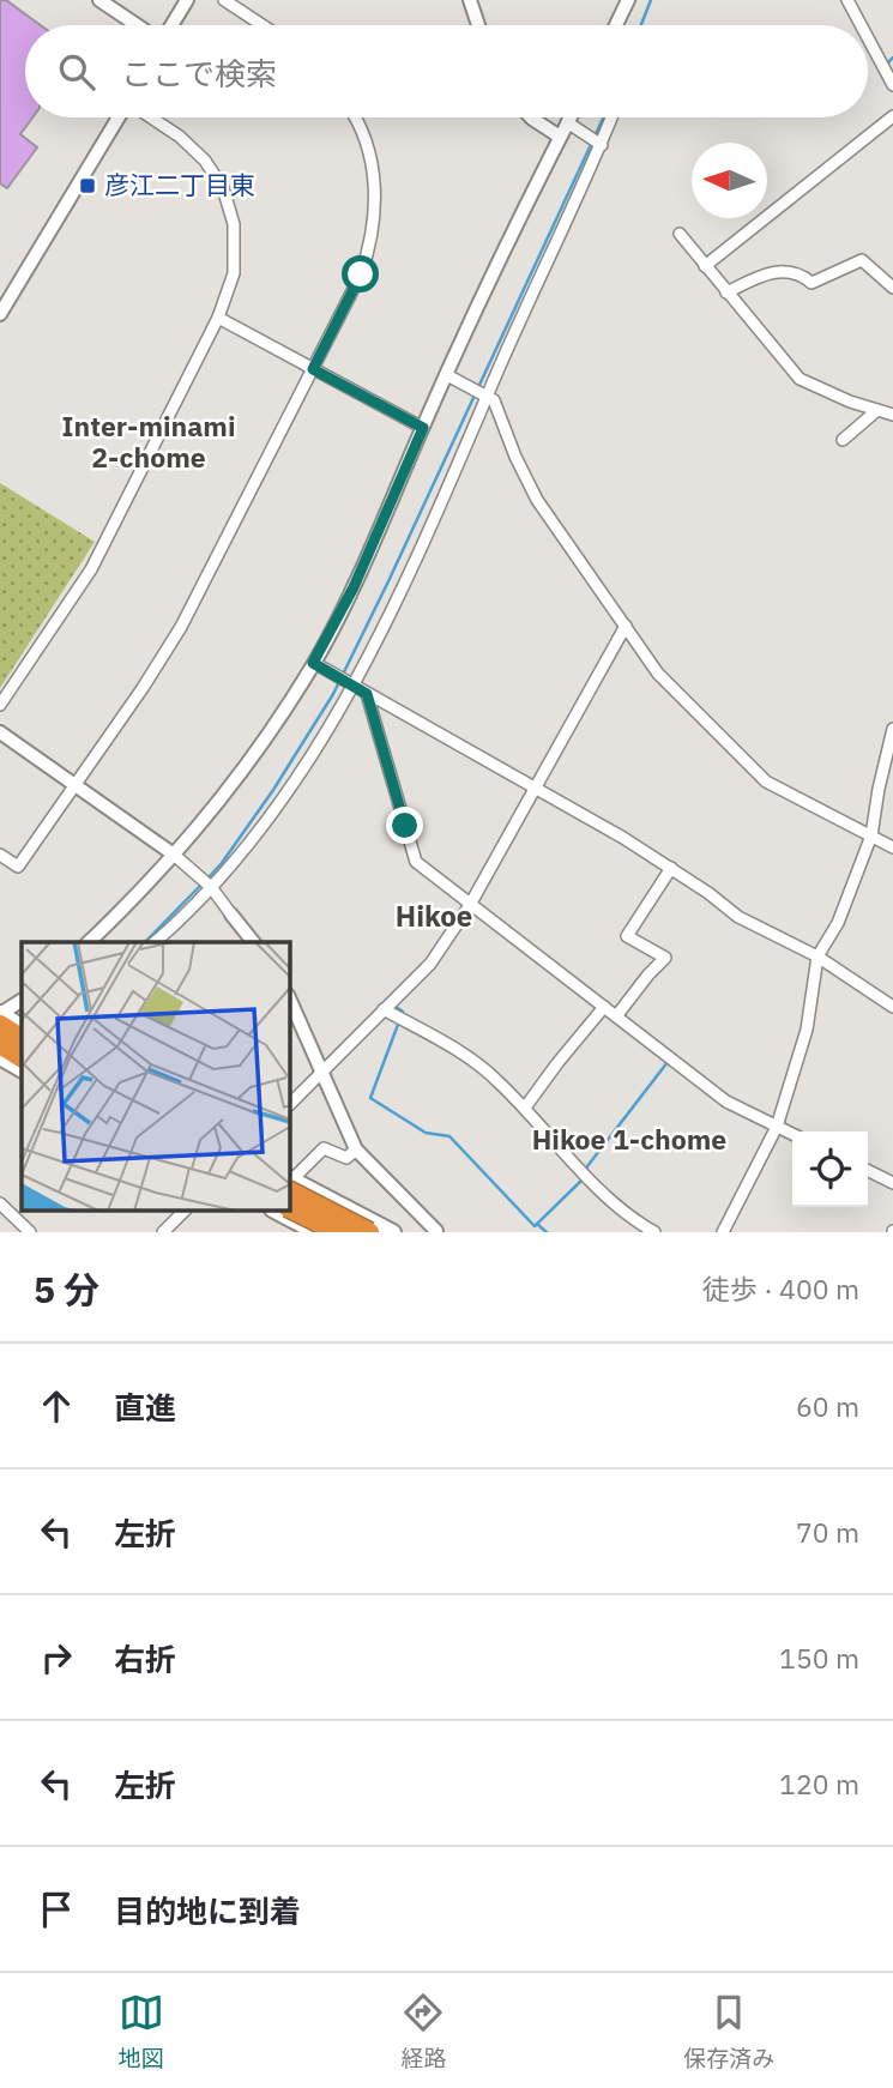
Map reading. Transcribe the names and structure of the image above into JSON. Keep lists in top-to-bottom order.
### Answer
{
  "districts": ["Inter-minami 2-chome", "Hikoe", "Hikoe 1-chome"],
  "places": {
    "transit": ["彦江二丁目東"]
  },
  "north": "left",
  "page": {
    "search": "ここで検索",
    "heading": ["5 分", "徒歩 · 400 m"],
    "list": [
      ["直進", "60 m"],
      ["左折", "70 m"],
      ["右折", "150 m"],
      ["左折", "120 m"],
      "目的地に到着"
    ],
    "nav": ["地図", "経路", "保存済み"]
  }
}
